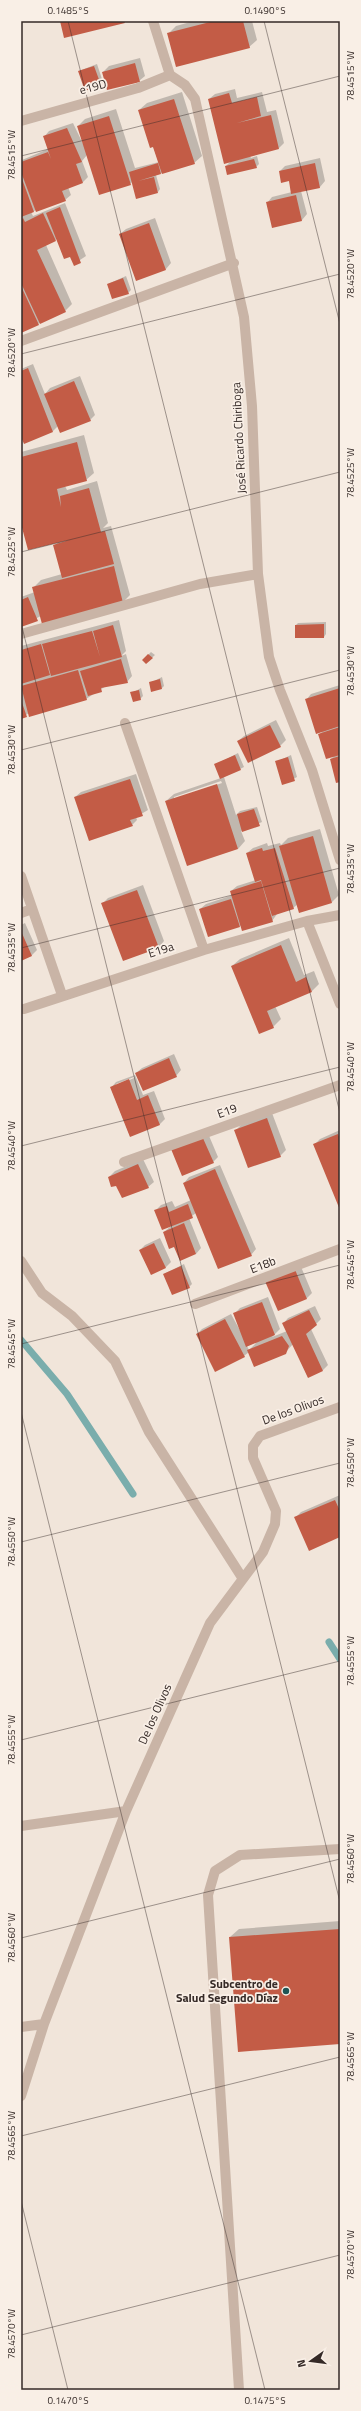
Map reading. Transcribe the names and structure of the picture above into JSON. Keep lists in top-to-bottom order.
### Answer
{
  "streets": {
    "street": [
      "e19D",
      "José Ricardo Chiriboga",
      "E19a",
      "E19",
      "E18b",
      "De los Olivos"
    ]
  },
  "crossings": [
    ["e19D", "José Ricardo Chiriboga"]
  ],
  "places": ["Subcentro de Salud Segundo Díaz"],
  "north": "left",
  "coordinates": [
    "0.1485°S",
    "0.1490°S",
    "78.4515°W",
    "78.4520°W",
    "78.4525°W",
    "78.4530°W",
    "78.4535°W",
    "78.4540°W",
    "78.4545°W",
    "78.4550°W",
    "78.4555°W",
    "78.4560°W",
    "78.4565°W",
    "78.4570°W",
    "0.1470°S",
    "0.1475°S"
  ]
}
